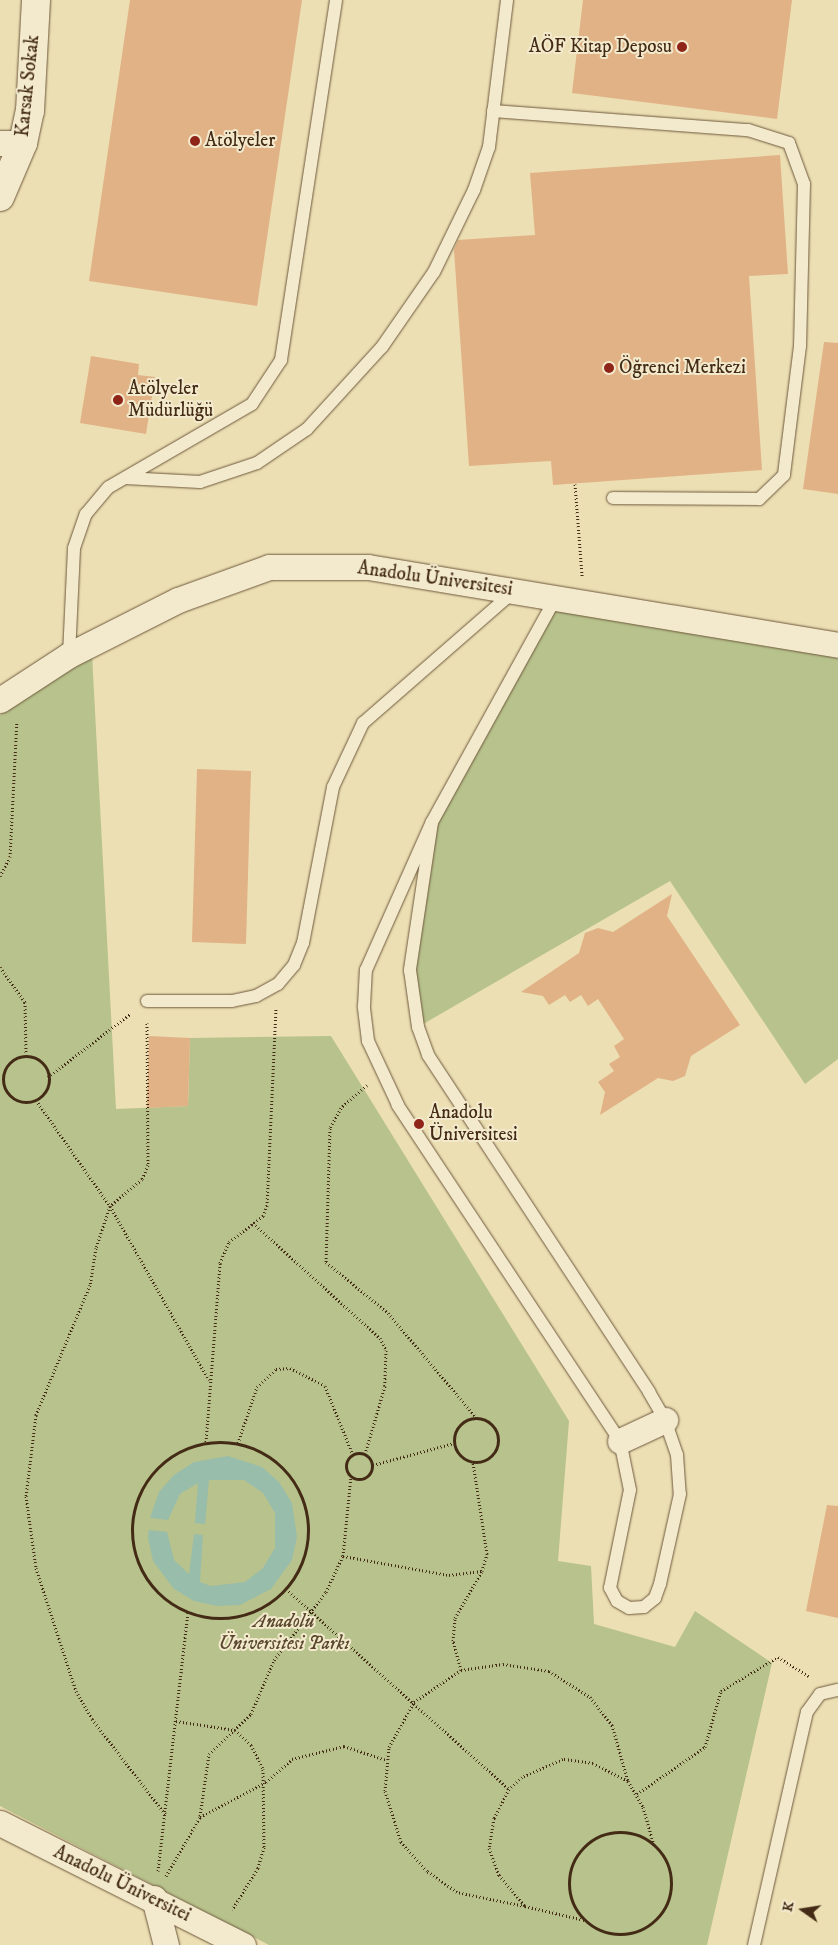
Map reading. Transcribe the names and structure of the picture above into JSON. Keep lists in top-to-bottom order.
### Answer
{
  "streets": {
    "main road": ["Karsak Sokak"],
    "street": ["Anadolu Üniversitesi", "Anadolu Üniversitei"]
  },
  "parks": ["Anadolu Üniversitesi Parkı"],
  "places": [
    "AÖF Kitap Deposu",
    "Atölyeler",
    "Öğrenci Merkezi",
    "Atölyeler Müdürlüğü",
    "Anadolu Üniversitesi"
  ],
  "north": "left"
}
